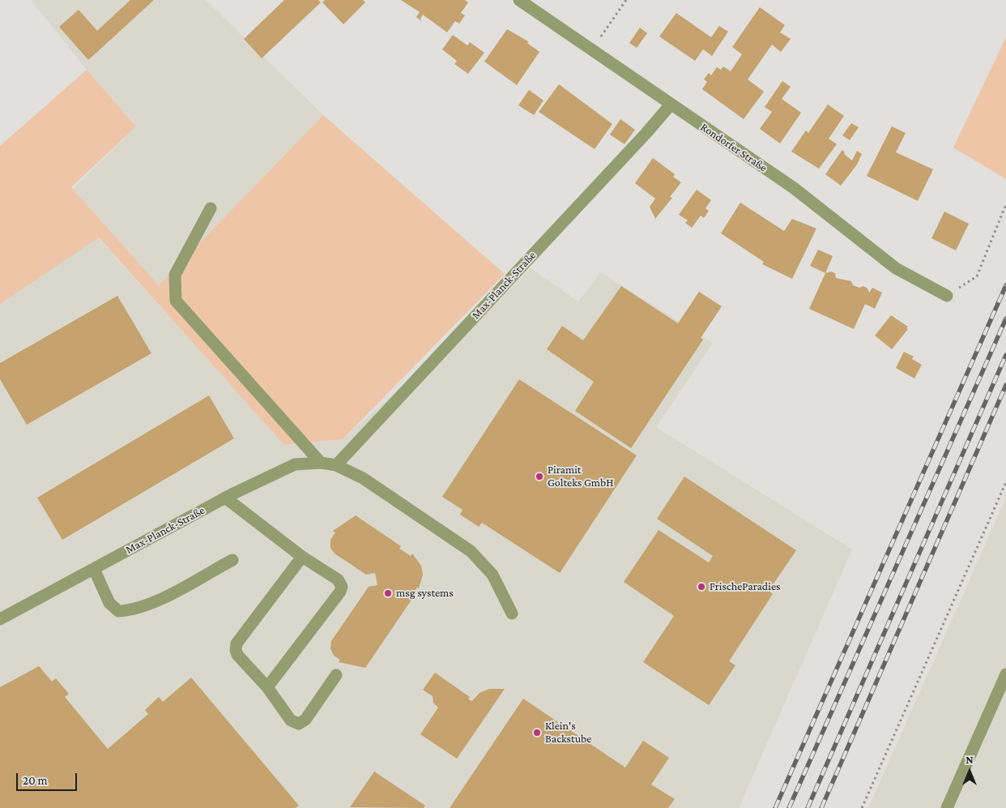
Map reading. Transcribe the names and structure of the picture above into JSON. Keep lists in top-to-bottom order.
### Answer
{
  "streets": {
    "street": ["Rondorfer Straße", "Max-Planck-Straße"]
  },
  "crossings": [
    ["Rondorfer Straße", "Max-Planck-Straße"]
  ],
  "places": [
    "Piramit Golteks GmbH",
    "FrischeParadies",
    "msg systems",
    "Klein's Backstube"
  ],
  "scale_bar": "20 m",
  "north": "top"
}
